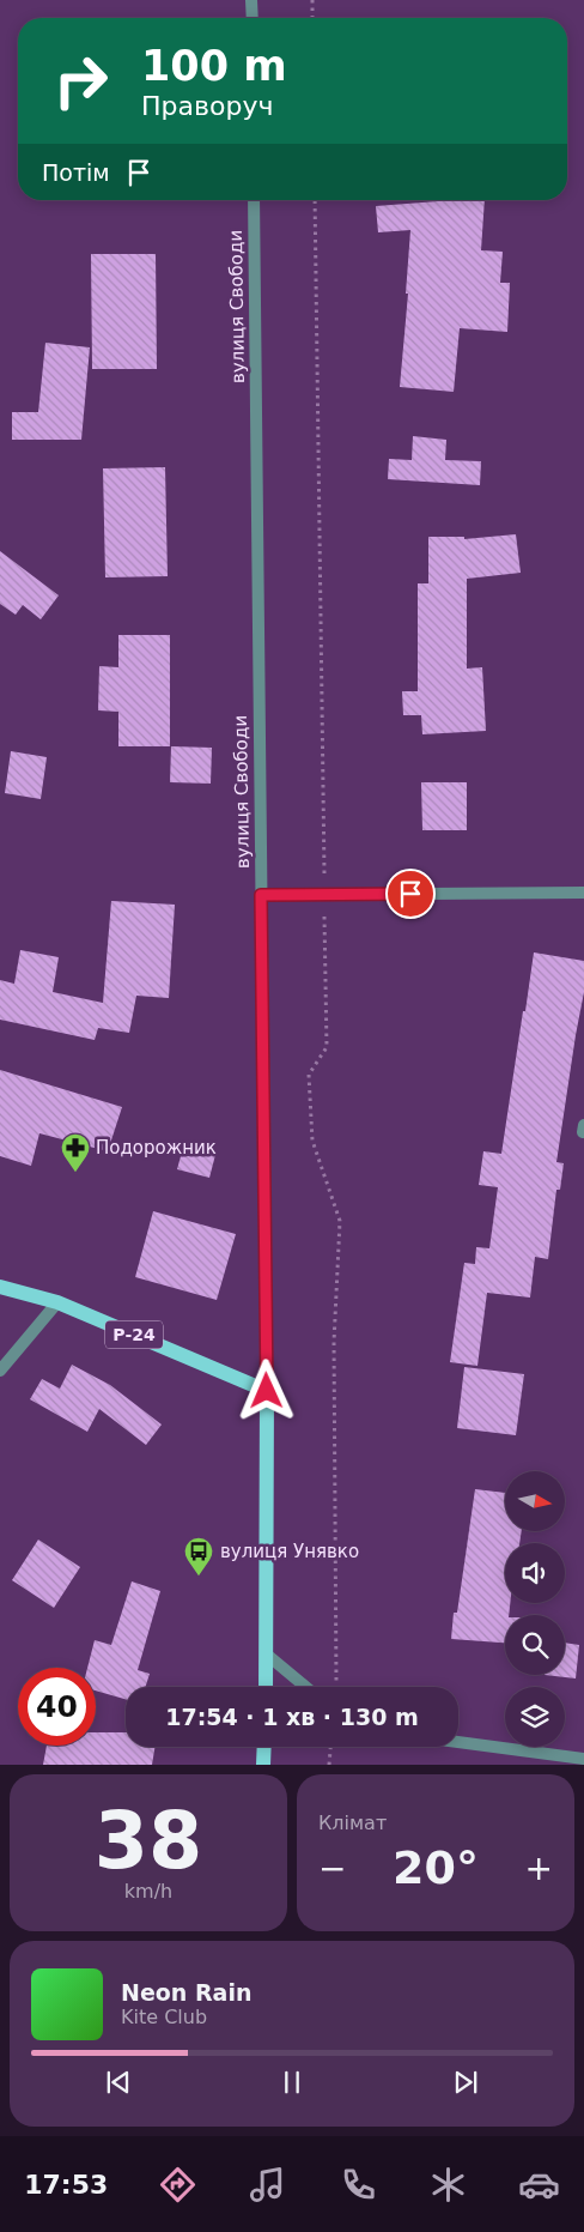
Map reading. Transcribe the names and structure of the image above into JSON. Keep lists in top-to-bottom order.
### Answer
{
  "streets": {
    "main road": ["Р-24"],
    "street": ["вулиця Свободи"]
  },
  "crossings": [
    ["вулиця Свободи", "Р-24"]
  ],
  "places": {
    "pharmacy": ["Подорожник"],
    "bus stop": ["вулиця Унявко"]
  },
  "north": "right",
  "page": {
    "turn": ["100 m", "Праворуч"],
    "then": "Потім",
    "limit": "40",
    "trip": "17:54 · 1 хв · 130 m",
    "tile": [
      ["38", "km/h"],
      "Клімат"
    ],
    "heat": ["−", "20°", "+"],
    "song": ["Neon Rain", "Kite Club"],
    "tabs": "17:53"
  }
}
